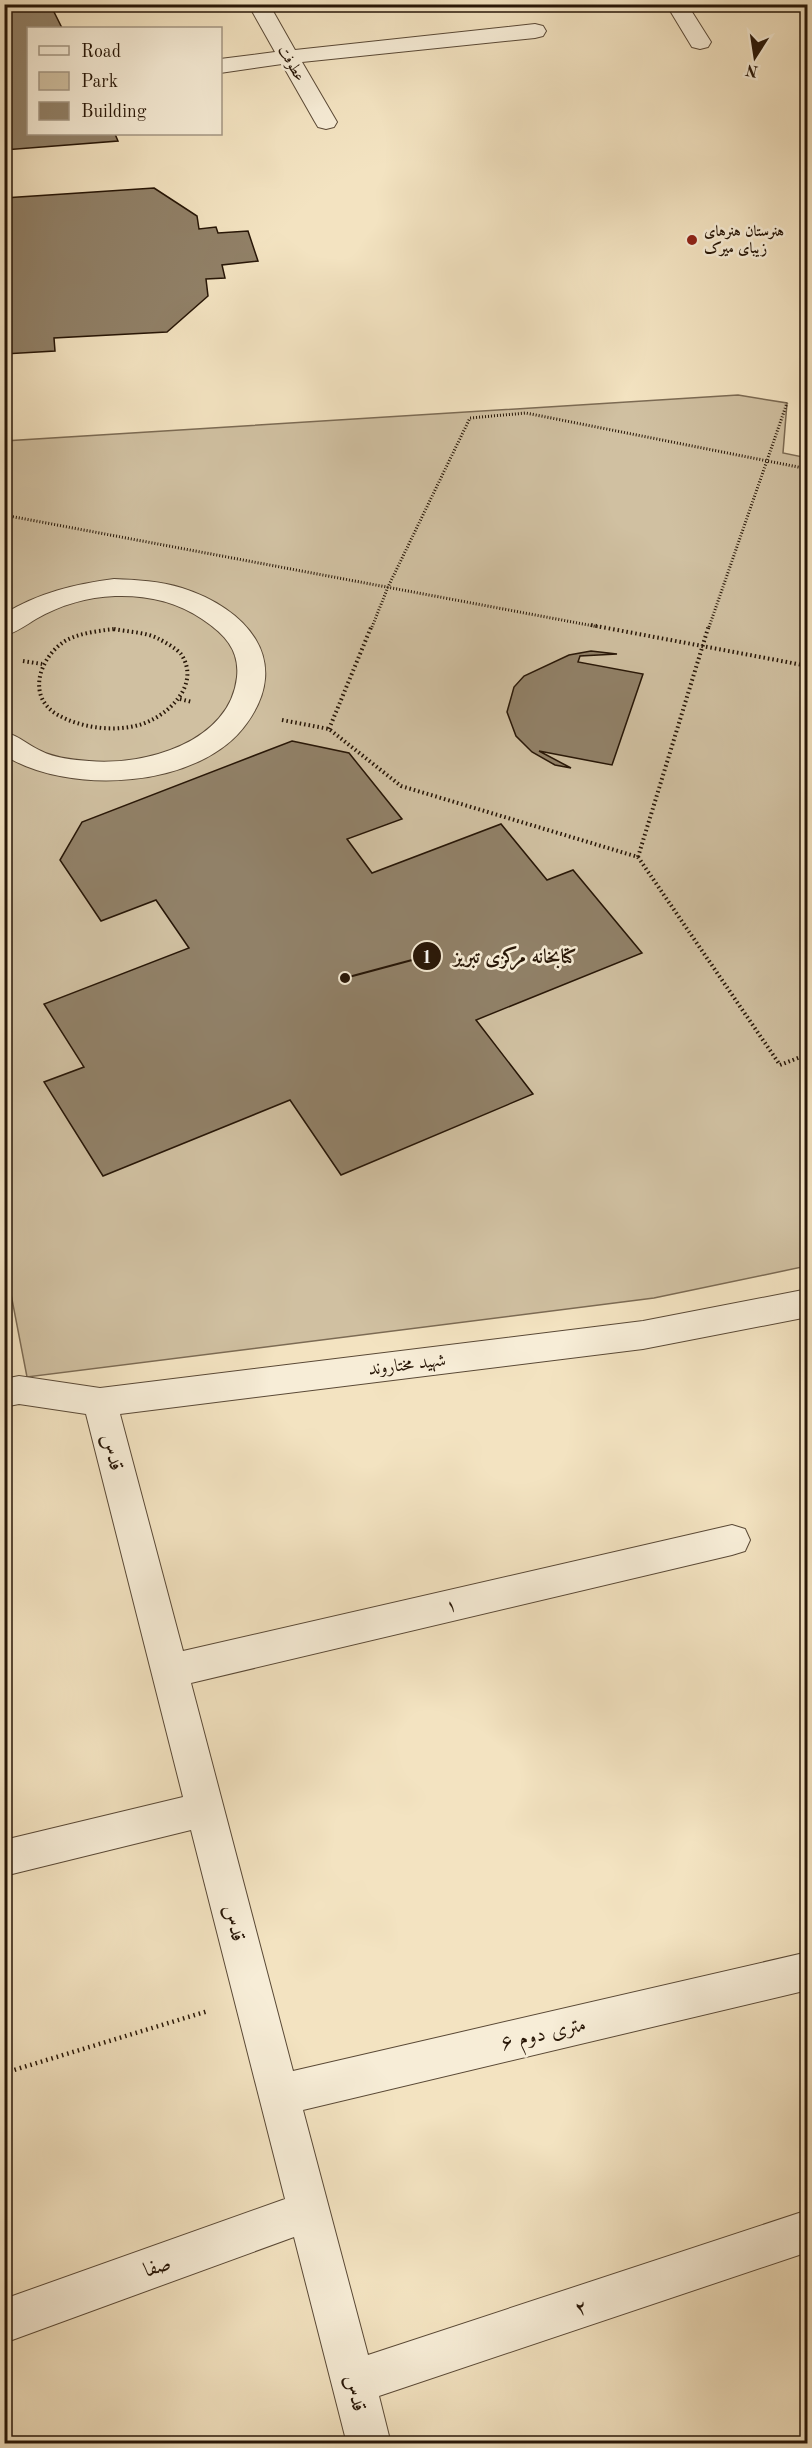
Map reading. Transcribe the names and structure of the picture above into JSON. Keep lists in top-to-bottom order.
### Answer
{
  "streets": {
    "street": [
      "عطوفت",
      "شهید مختاروند",
      "قدس",
      "۱",
      "۶ متری دوم",
      "صفا",
      "۲"
    ]
  },
  "crossings": [
    ["شهید مختاروند", "قدس"],
    ["قدس", "۱"],
    ["قدس", "۶ متری دوم"],
    ["قدس", "صفا"],
    ["قدس", "۲"]
  ],
  "places": ["هنرستان هنرهای زیبای میرک", "کتابخانه مرکزى تبریز"],
  "legend": ["Road", "Park", "Building"],
  "north": "bottom"
}
